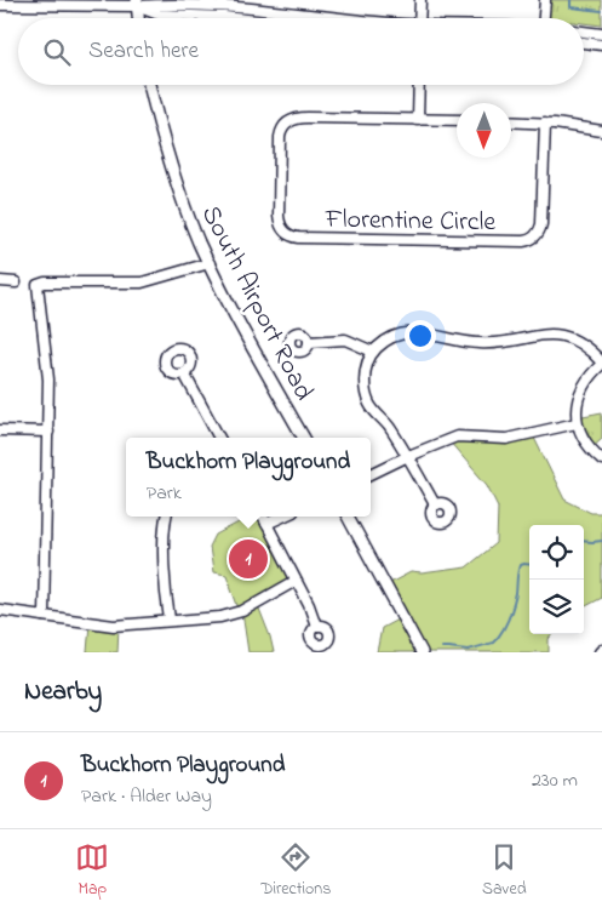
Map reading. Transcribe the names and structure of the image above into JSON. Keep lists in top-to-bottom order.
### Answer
{
  "streets": {
    "main road": ["South Airport Road"],
    "street": ["Florentine Circle"]
  },
  "north": "bottom",
  "page": {
    "search": "Search here",
    "popup": ["Buckhorn Playground", "Park"],
    "pins": "1",
    "heading": "Nearby",
    "list": [
      {
        "mark": "1",
        "name": "Buckhorn Playground",
        "note": "Park · Alder Way",
        "value": "230 m"
      }
    ],
    "nav": ["Map", "Directions", "Saved"]
  }
}
